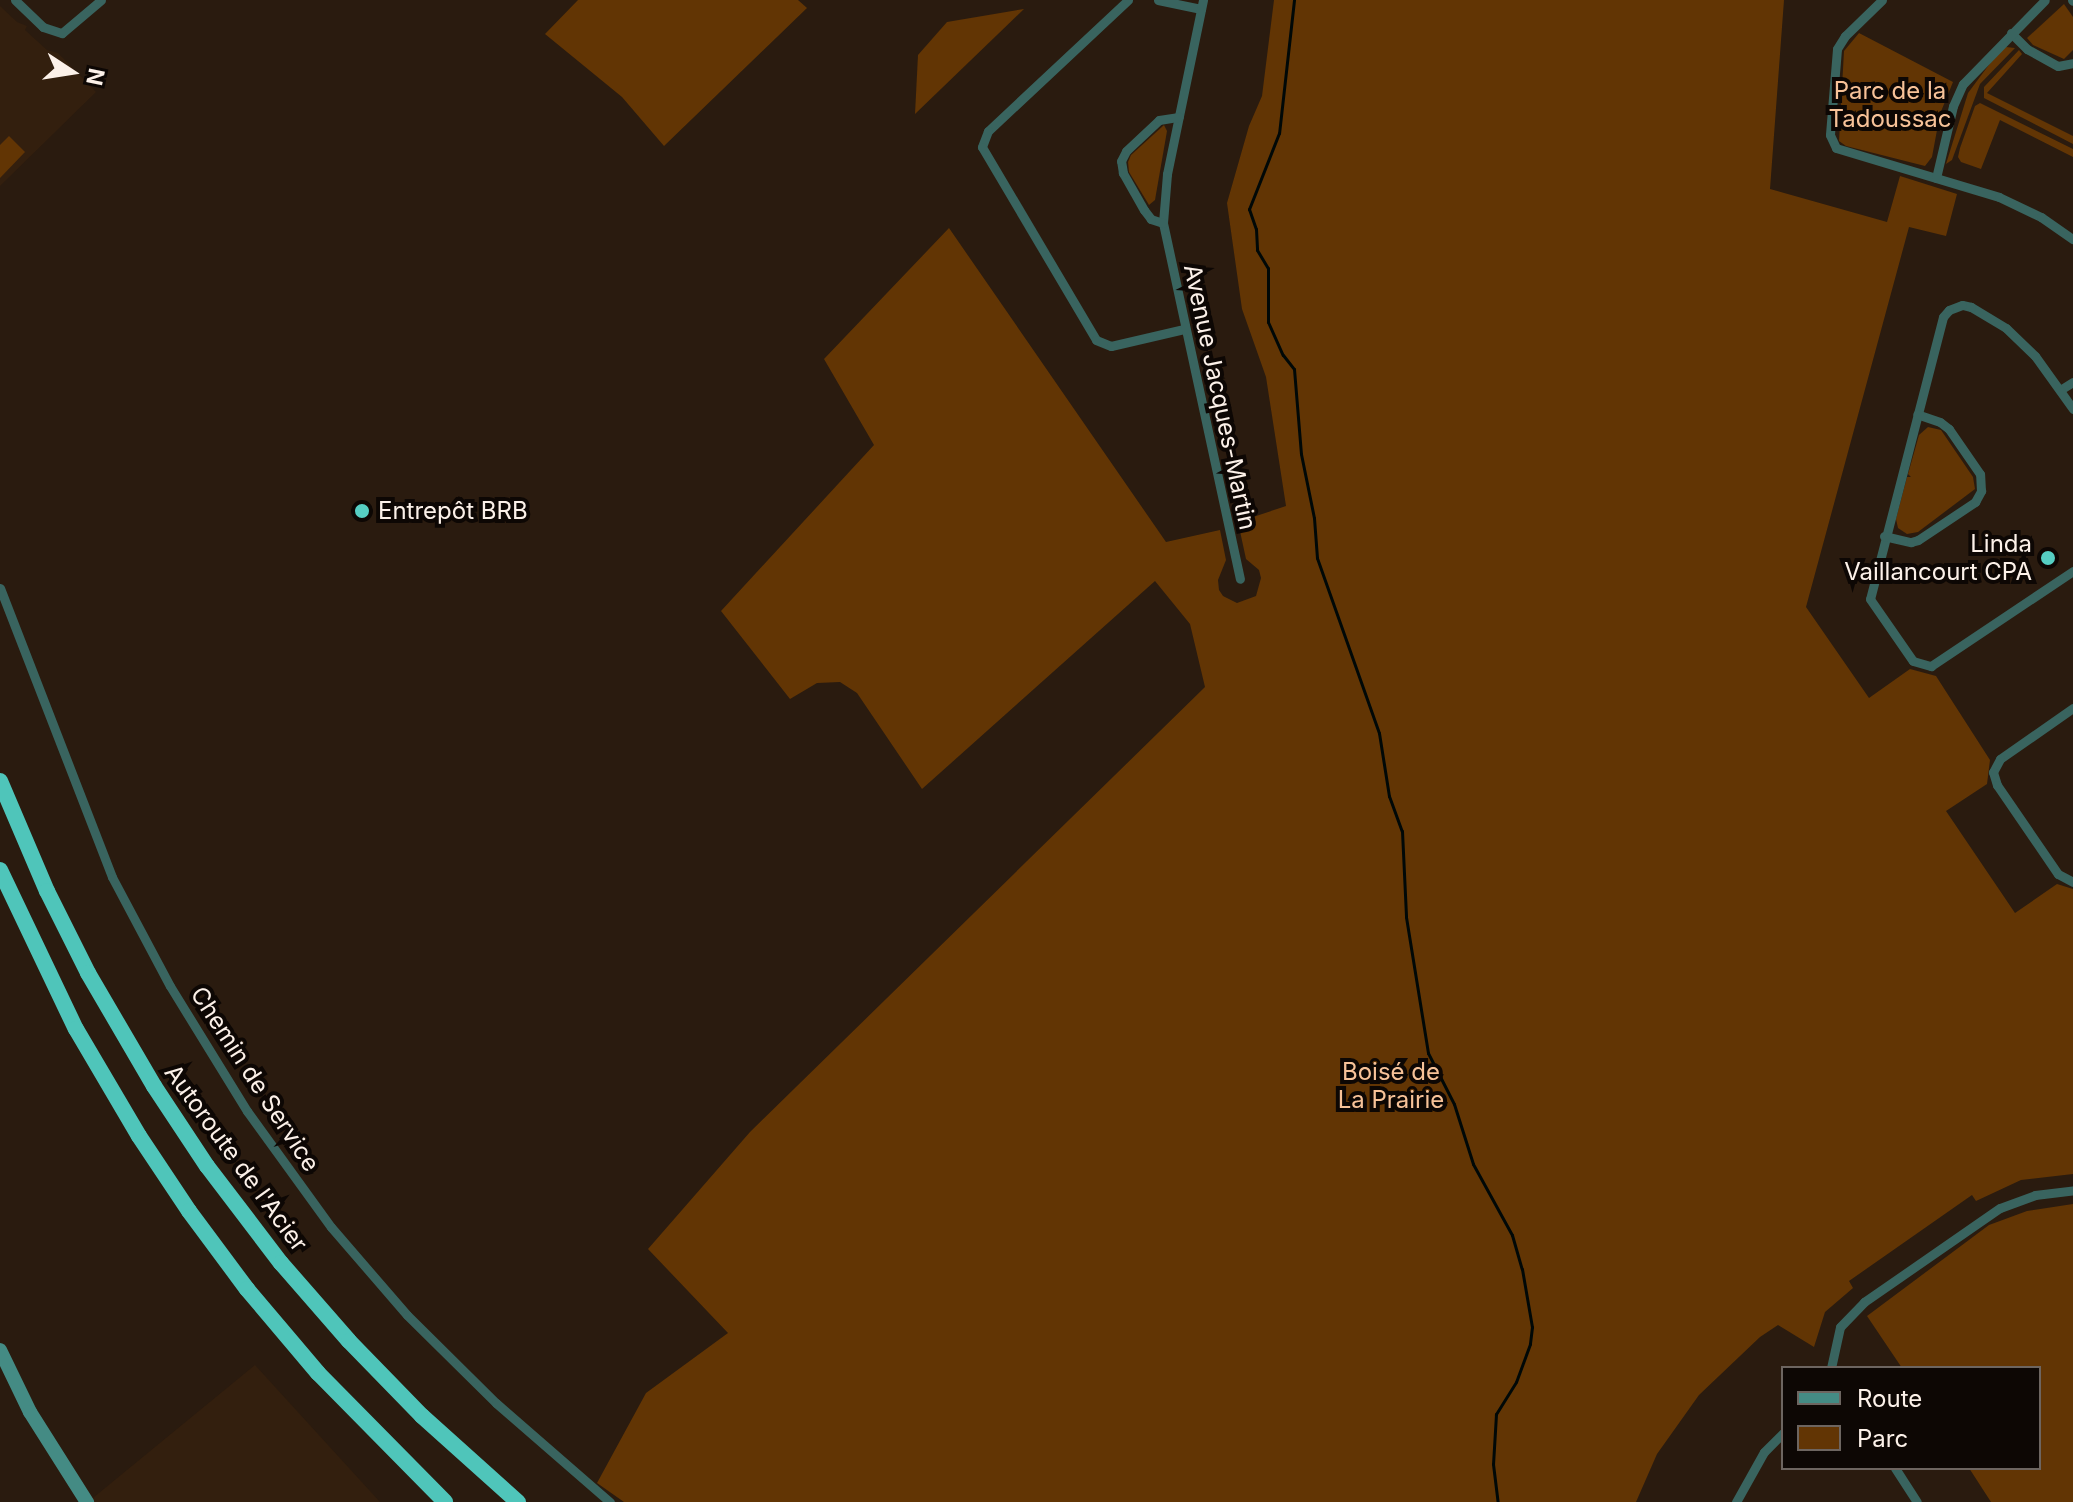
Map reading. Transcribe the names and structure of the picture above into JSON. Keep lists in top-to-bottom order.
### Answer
{
  "streets": {
    "highway": ["Autoroute de l'Acier"],
    "street": ["Avenue Jacques-Martin", "Chemin de Service"]
  },
  "parks": ["Parc de la Tadoussac", "Boisé de La Prairie"],
  "places": ["Entrepôt BRB", "Linda Vaillancourt CPA"],
  "legend": ["Route", "Parc"],
  "north": "right"
}
